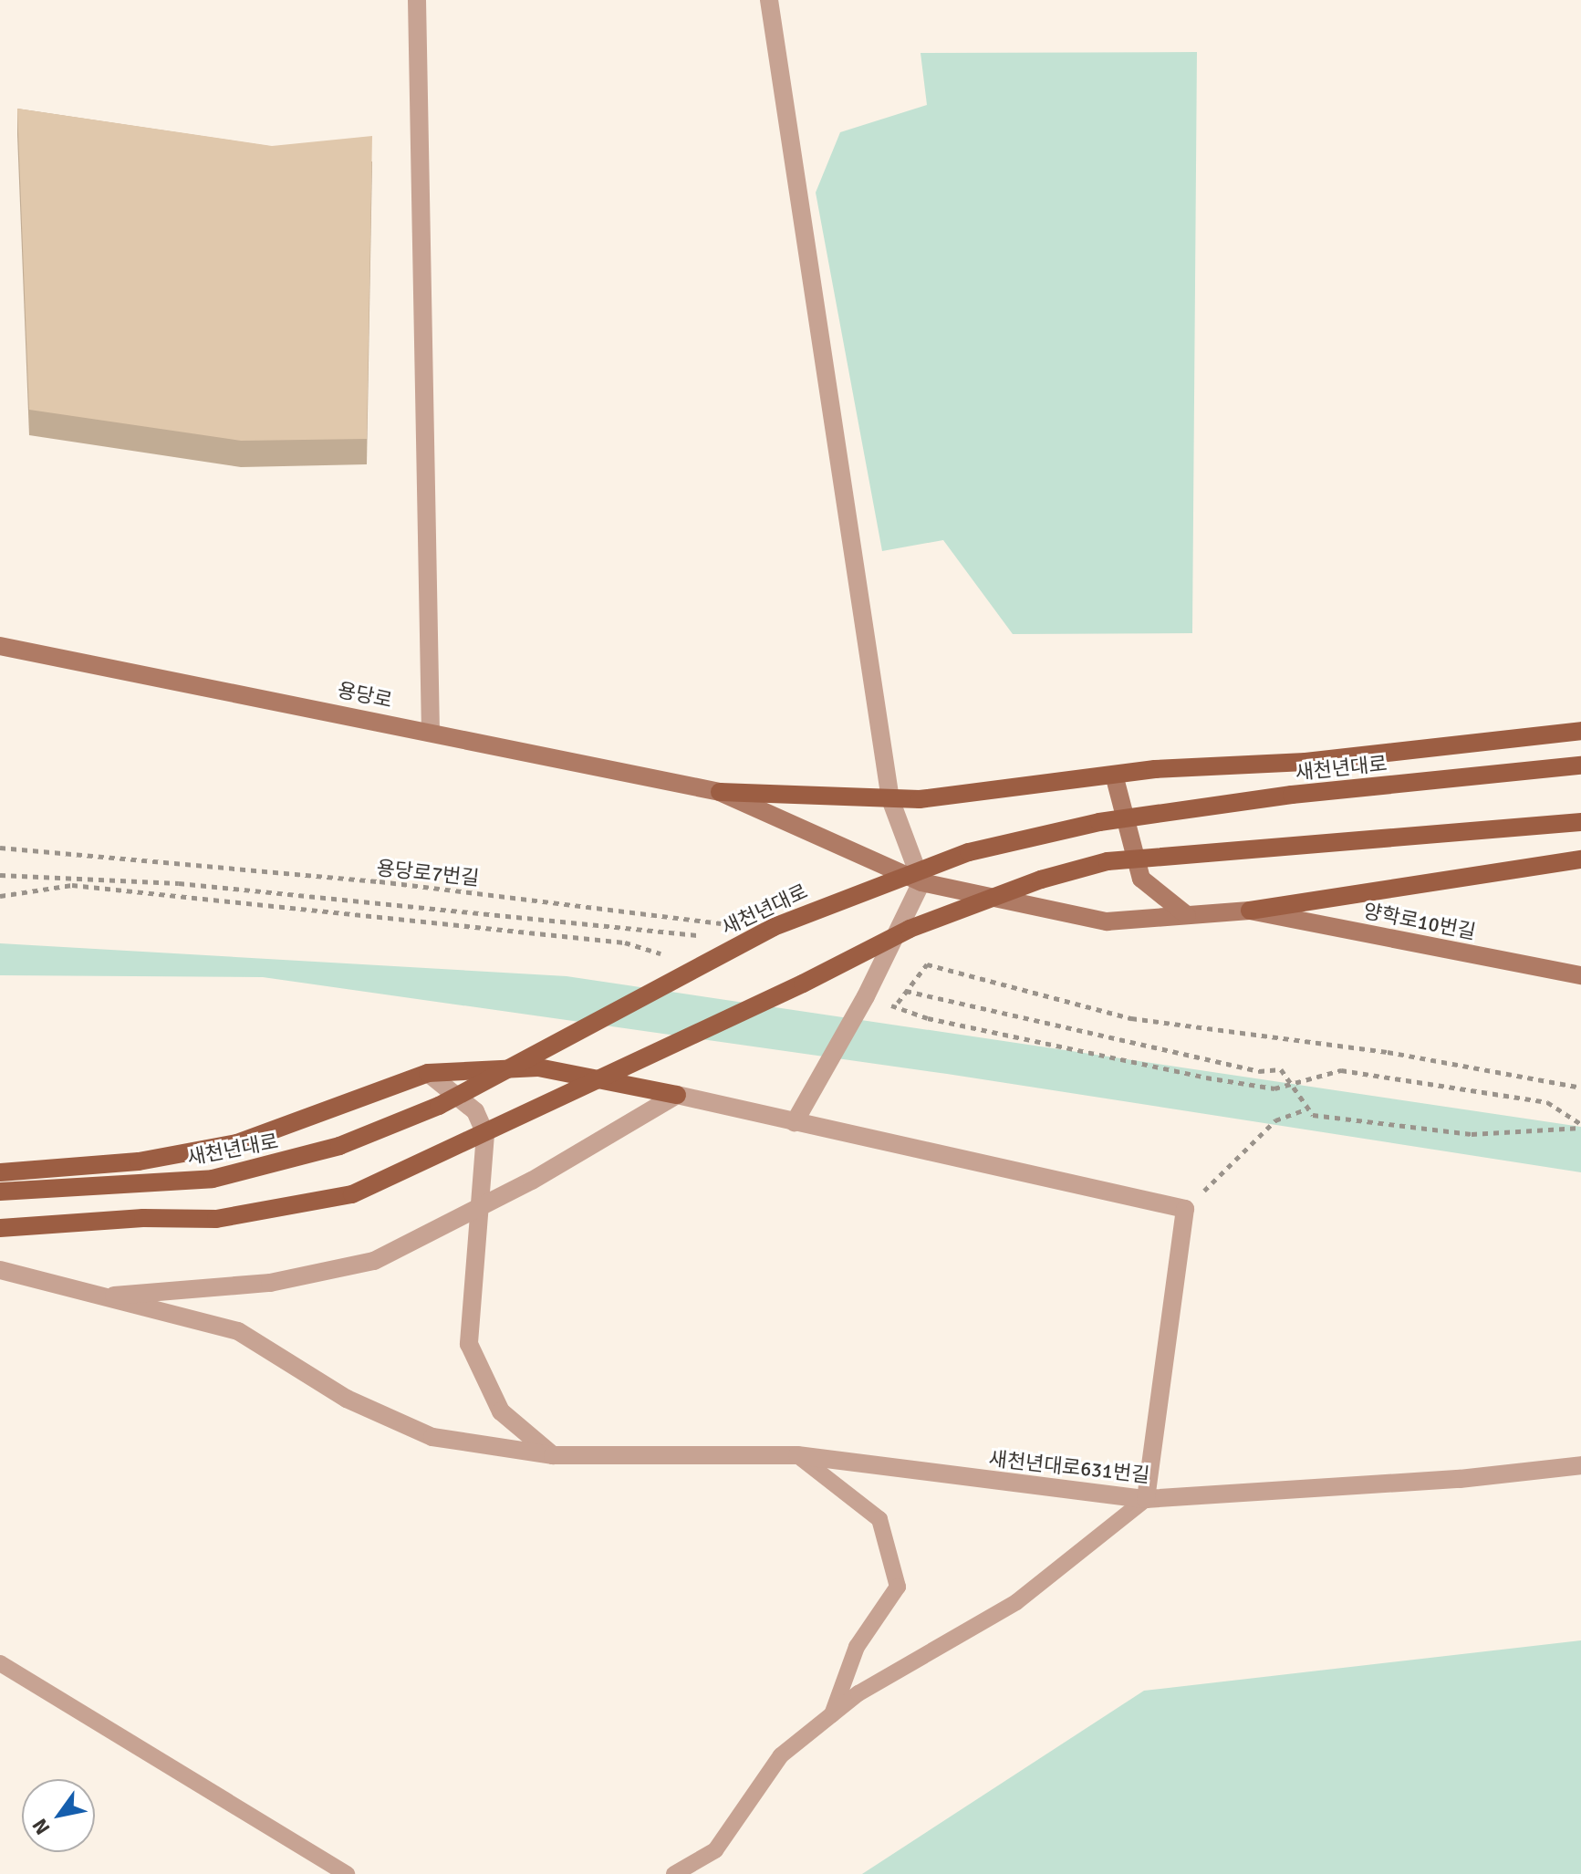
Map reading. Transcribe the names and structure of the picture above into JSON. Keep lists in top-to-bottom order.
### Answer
{
  "streets": {
    "main road": ["용당로", "새천년대로", "양학로10번길"],
    "street": ["새천년대로631번길"],
    "path": ["용당로7번길"]
  },
  "crossings": [
    ["용당로", "양학로10번길"]
  ],
  "north": "bottom left"
}
